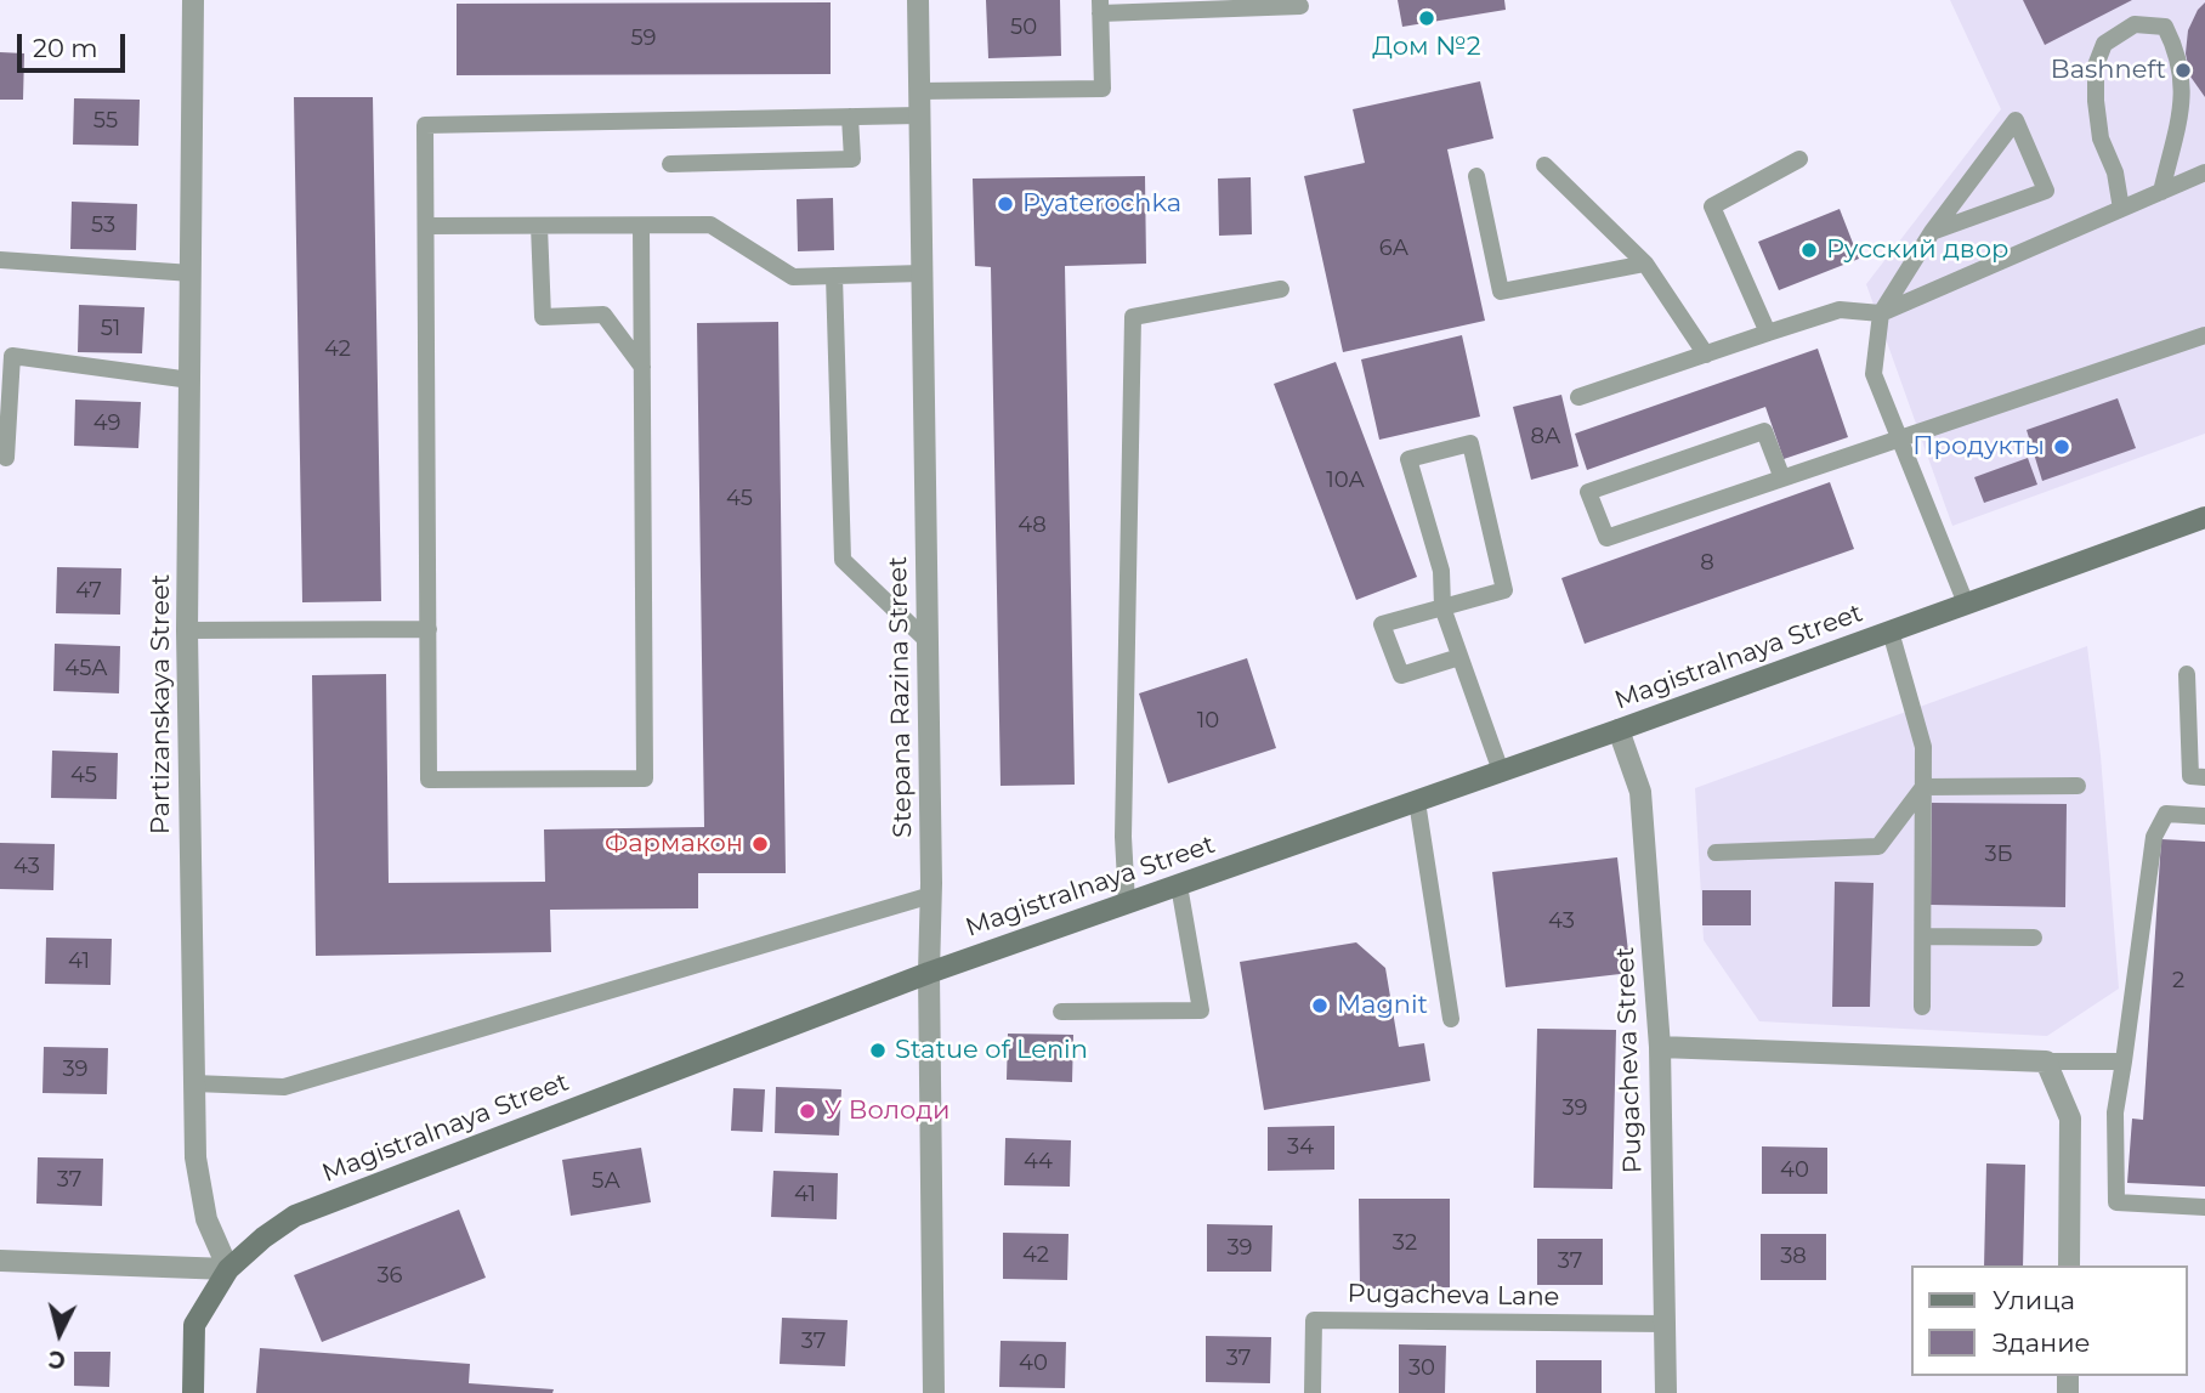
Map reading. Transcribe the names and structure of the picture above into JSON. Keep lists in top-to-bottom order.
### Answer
{
  "streets": {
    "street": [
      "Magistralnaya Street",
      "Stepana Razina Street",
      "Partizanskaya Street",
      "Pugacheva Street"
    ],
    "lane": ["Pugacheva Lane"]
  },
  "crossings": [
    ["Magistralnaya Street", "Stepana Razina Street"],
    ["Magistralnaya Street", "Partizanskaya Street"],
    ["Magistralnaya Street", "Pugacheva Street"],
    ["Pugacheva Street", "Pugacheva Lane"]
  ],
  "places": [
    "Дом №2",
    "Bashneft",
    "Pyaterochka",
    "Русский двор",
    "Продукты",
    "Фармакон",
    "Magnit",
    "Statue of Lenin",
    "У Володи"
  ],
  "house_numbers": [
    "50",
    "59",
    "55",
    "53",
    "6А",
    "51",
    "42",
    "49",
    "8А",
    "10А",
    "45",
    "48",
    "8",
    "47",
    "45А",
    "10",
    "45",
    "3Б",
    "43",
    "43",
    "41",
    "2",
    "39",
    "39",
    "34",
    "44",
    "40",
    "37",
    "5А",
    "41",
    "32",
    "39",
    "42",
    "38",
    "37",
    "36",
    "37",
    "37",
    "40",
    "30"
  ],
  "legend": ["Улица", "Здание"],
  "scale_bar": "20 m",
  "north": "bottom"
}
